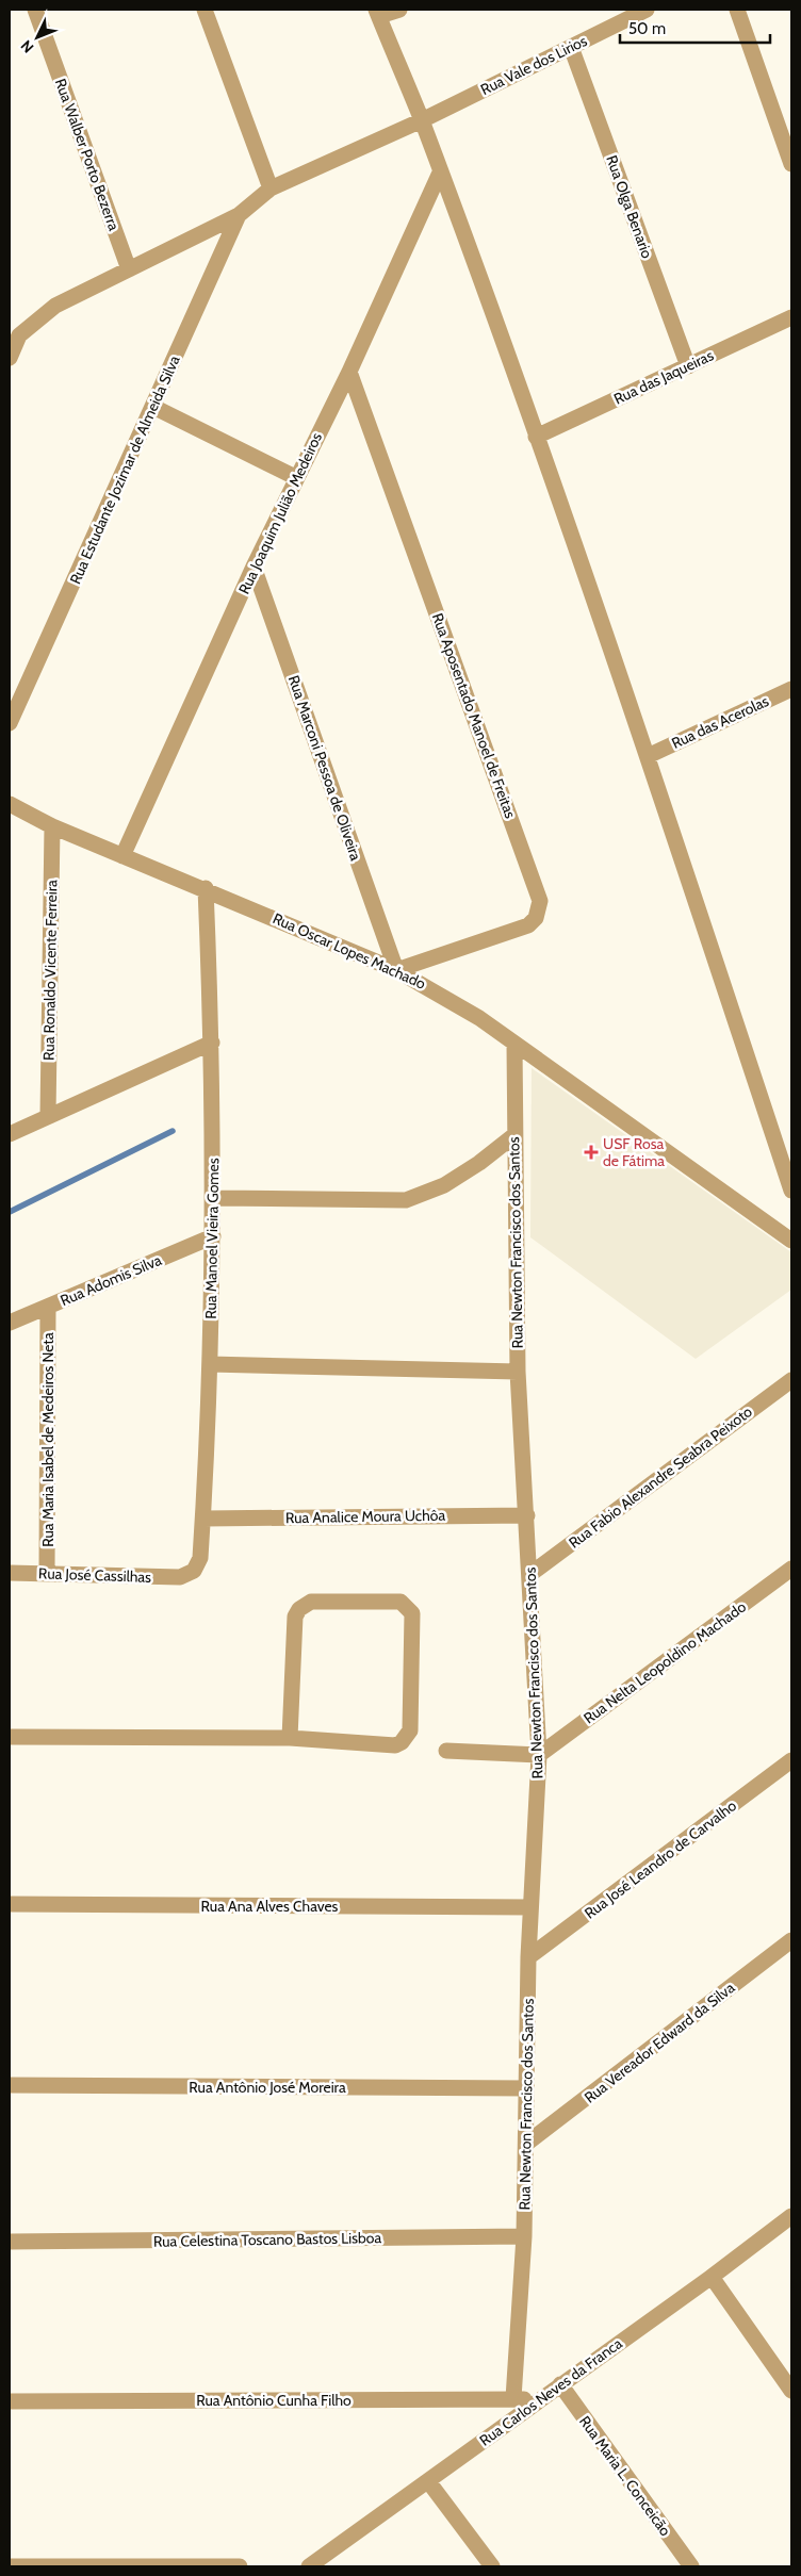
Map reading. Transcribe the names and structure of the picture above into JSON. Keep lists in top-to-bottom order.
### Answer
{
  "streets": {
    "street": [
      "Rua Vale dos Lirios",
      "Rua Walber Porto Bezerra",
      "Rua Olga Benario",
      "Rua das Jaqueiras",
      "Rua Estudante Jozimar de Almeida Silva",
      "Rua Joaquim Julião Medeiros",
      "Rua Aposentado Manoel de Freitas",
      "Rua das Acerolas",
      "Rua Marconi Pessoa de Oliveira",
      "Rua Oscar Lopes Machado",
      "Rua Ronaldo Vicente Ferreira",
      "Rua Manoel Vieira Gomes",
      "Rua Newton Francisco dos Santos",
      "Rua Adomis Silva",
      "Rua Maria Isabel de Medeiros Neta",
      "Rua Fabio Alexandre Seabra Peixoto",
      "Rua Analice Moura Uchôa",
      "Rua José Cassilhas",
      "Rua Nelta Leopoldino Machado",
      "Rua José Leandro de Carvalho",
      "Rua Ana Alves Chaves",
      "Rua Vereador Edward da Silva",
      "Rua Antônio José Moreira",
      "Rua Celestina Toscano Bastos Lisboa",
      "Rua Carlos Neves da Franca",
      "Rua Antônio Cunha Filho",
      "Rua Maria L. Conceicão"
    ]
  },
  "crossings": [
    ["Rua Vale dos Lirios", "Rua Olga Benario"],
    ["Rua Vale dos Lirios", "Rua Estudante Jozimar de Almeida Silva"],
    ["Rua Olga Benario", "Rua das Jaqueiras"],
    ["Rua Joaquim Julião Medeiros", "Rua Aposentado Manoel de Freitas"],
    ["Rua Joaquim Julião Medeiros", "Rua Marconi Pessoa de Oliveira"],
    ["Rua Joaquim Julião Medeiros", "Rua Oscar Lopes Machado"],
    ["Rua Aposentado Manoel de Freitas", "Rua Marconi Pessoa de Oliveira"],
    ["Rua Aposentado Manoel de Freitas", "Rua Oscar Lopes Machado"],
    ["Rua Marconi Pessoa de Oliveira", "Rua Oscar Lopes Machado"],
    ["Rua Oscar Lopes Machado", "Rua Ronaldo Vicente Ferreira"],
    ["Rua Oscar Lopes Machado", "Rua Manoel Vieira Gomes"],
    ["Rua Oscar Lopes Machado", "Rua Newton Francisco dos Santos"],
    ["Rua Manoel Vieira Gomes", "Rua Adomis Silva"],
    ["Rua Manoel Vieira Gomes", "Rua Analice Moura Uchôa"],
    ["Rua Manoel Vieira Gomes", "Rua José Cassilhas"],
    ["Rua Newton Francisco dos Santos", "Rua Fabio Alexandre Seabra Peixoto"],
    ["Rua Newton Francisco dos Santos", "Rua Analice Moura Uchôa"],
    ["Rua Newton Francisco dos Santos", "Rua Nelta Leopoldino Machado"],
    ["Rua Newton Francisco dos Santos", "Rua José Leandro de Carvalho"],
    ["Rua Newton Francisco dos Santos", "Rua Ana Alves Chaves"],
    ["Rua Newton Francisco dos Santos", "Rua Vereador Edward da Silva"],
    ["Rua Newton Francisco dos Santos", "Rua Antônio José Moreira"],
    ["Rua Newton Francisco dos Santos", "Rua Celestina Toscano Bastos Lisboa"],
    ["Rua Newton Francisco dos Santos", "Rua Antônio Cunha Filho"],
    ["Rua Adomis Silva", "Rua Maria Isabel de Medeiros Neta"],
    ["Rua Maria Isabel de Medeiros Neta", "Rua José Cassilhas"],
    ["Rua Carlos Neves da Franca", "Rua Antônio Cunha Filho"],
    ["Rua Carlos Neves da Franca", "Rua Maria L. Conceicão"]
  ],
  "places": {
    "health": ["USF Rosa de Fátima"]
  },
  "scale_bar": "50 m",
  "north": "bottom left"
}
